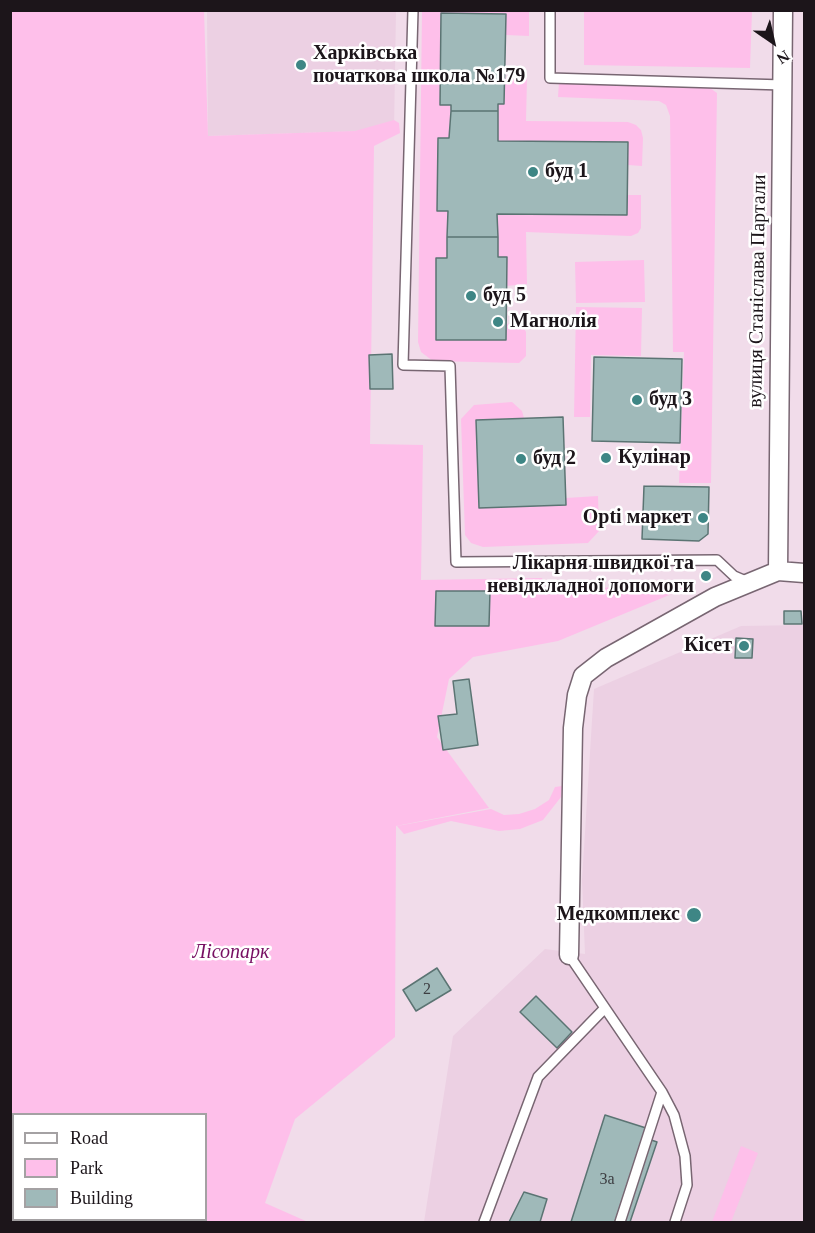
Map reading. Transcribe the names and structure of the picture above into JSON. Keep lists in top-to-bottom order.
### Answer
{
  "streets": {
    "street": ["вулиця Станіслава Партали"]
  },
  "parks": ["Лісопарк"],
  "places": [
    "Харківська початкова школа №179",
    "буд 1",
    "буд 5",
    "Магнолія",
    "буд 3",
    "Кулінар",
    "буд 2",
    "Opti маркет",
    "Лікарня швидкої та невідкладної допомоги",
    "Кісет",
    "Медкомплекс"
  ],
  "house_numbers": ["2", "3а"],
  "legend": ["Road", "Park", "Building"],
  "north": "bottom right"
}
